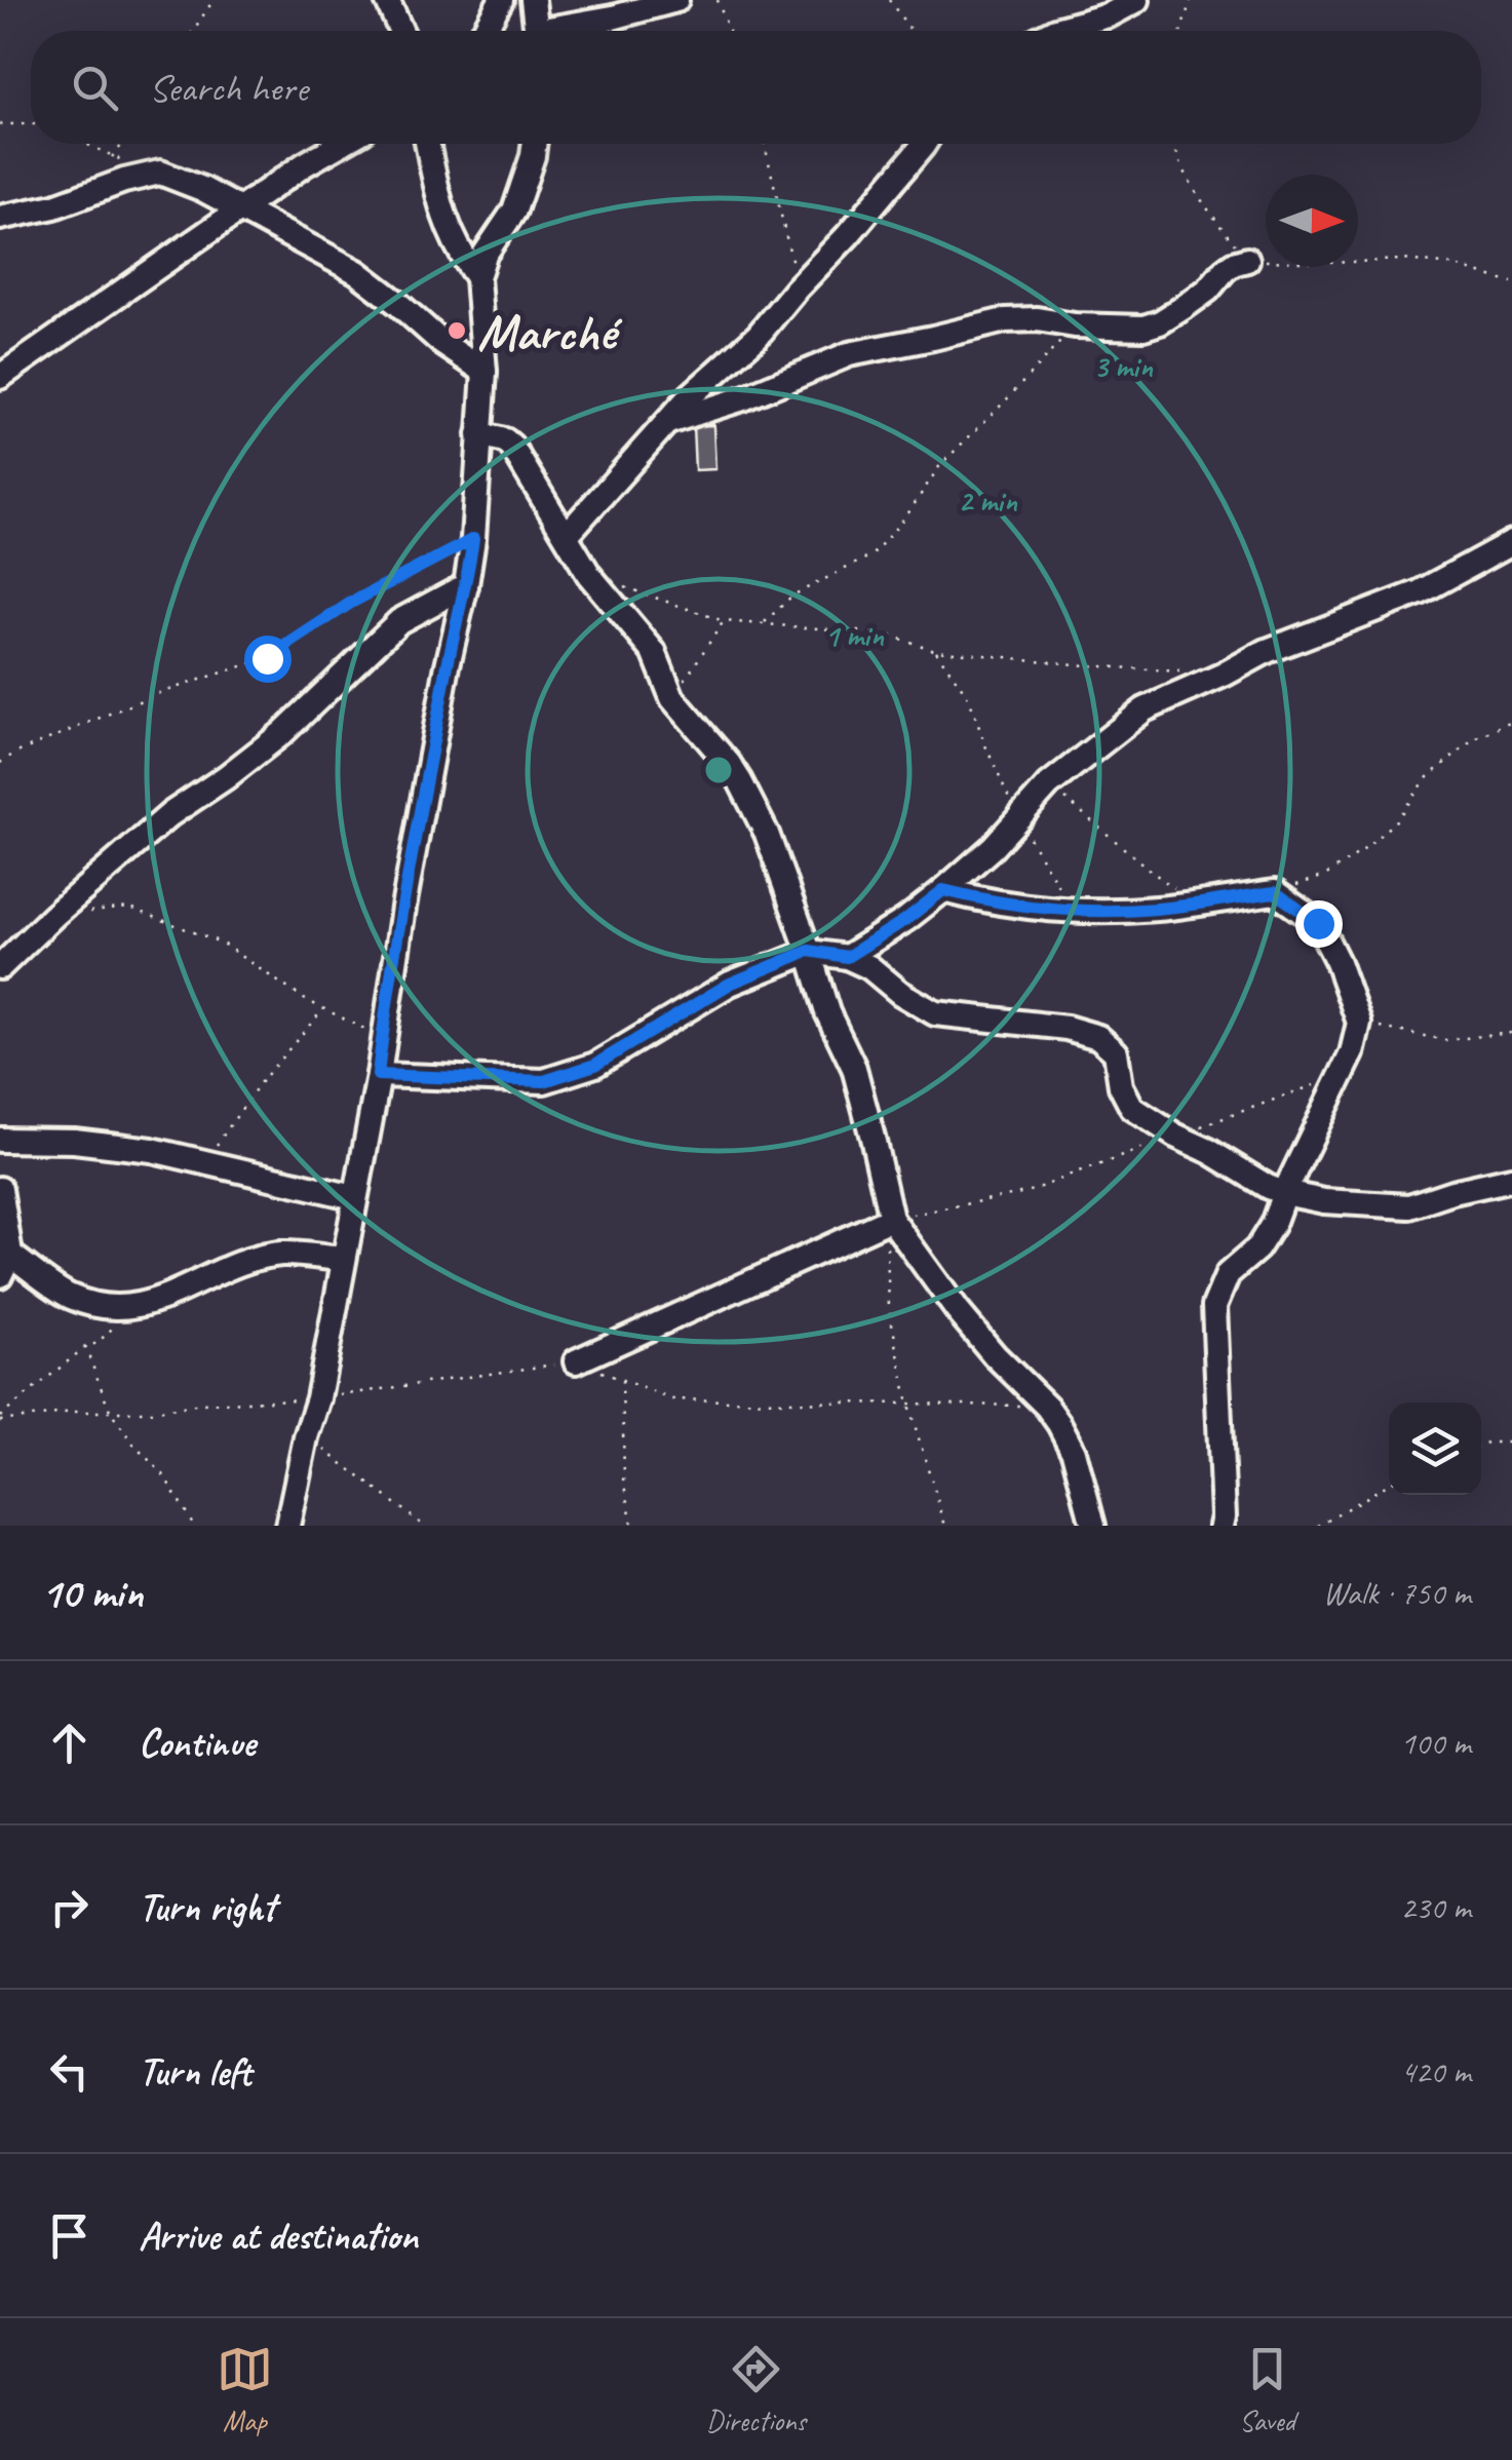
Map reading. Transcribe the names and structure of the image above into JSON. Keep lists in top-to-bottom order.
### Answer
{
  "places": ["Marché"],
  "north": "right",
  "page": {
    "search": "Search here",
    "heading": ["10 min", "Walk · 750 m"],
    "list": [
      ["Continue", "100 m"],
      ["Turn right", "230 m"],
      ["Turn left", "420 m"],
      "Arrive at destination"
    ],
    "nav": ["Map", "Directions", "Saved"]
  },
  "rings": ["3 min", "2 min", "1 min"]
}
